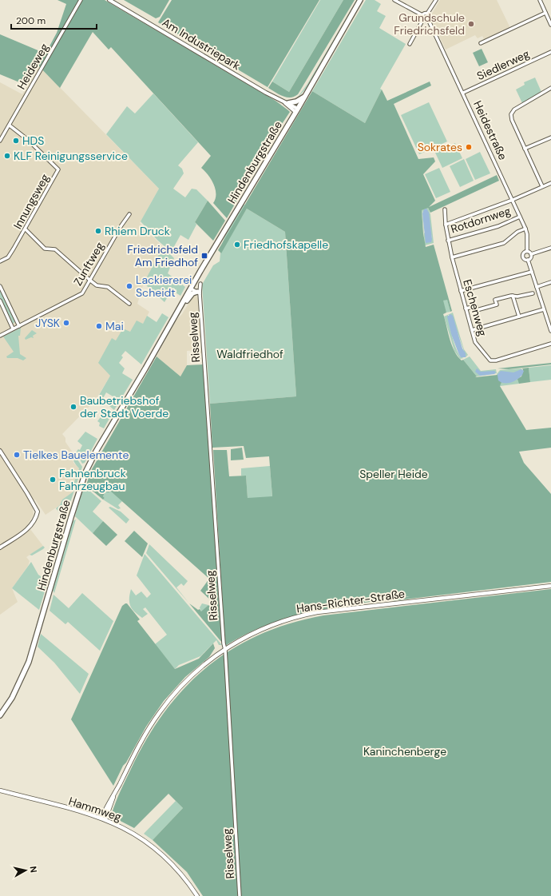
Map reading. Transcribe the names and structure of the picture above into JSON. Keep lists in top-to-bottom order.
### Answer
{
  "streets": {
    "main road": ["Hindenburgstraße", "Hans-Richter-Straße", "Hammweg"],
    "street": [
      "Am Industriepark",
      "Siedlerweg",
      "Heideweg",
      "Heidestraße",
      "Innungsweg",
      "Rotdornweg",
      "Zunftweg",
      "Eschenweg",
      "Risselweg"
    ]
  },
  "crossings": [
    ["Am Industriepark", "Hindenburgstraße"],
    ["Siedlerweg", "Heidestraße"],
    ["Heideweg", "Innungsweg"],
    ["Heidestraße", "Rotdornweg"],
    ["Hindenburgstraße", "Risselweg"],
    ["Rotdornweg", "Eschenweg"],
    ["Risselweg", "Hans-Richter-Straße"],
    ["Hans-Richter-Straße", "Hammweg"]
  ],
  "parks": ["Waldfriedhof", "Speller Heide", "Kaninchenberge"],
  "places": {
    "other": [
      "Grundschule Friedrichsfeld",
      "HDS",
      "Sokrates",
      "KLF Reinigungsservice",
      "Rhiem Druck",
      "Friedhofskapelle",
      "Lackiererei Scheidt",
      "JYSK",
      "Mai",
      "Baubetriebshof der Stadt Voerde",
      "Tielkes Bauelemente",
      "Fahnenbruck Fahrzeugbau"
    ],
    "transit": ["Friedrichsfeld Am Friedhof"]
  },
  "scale_bar": "200 m",
  "north": "right"
}
